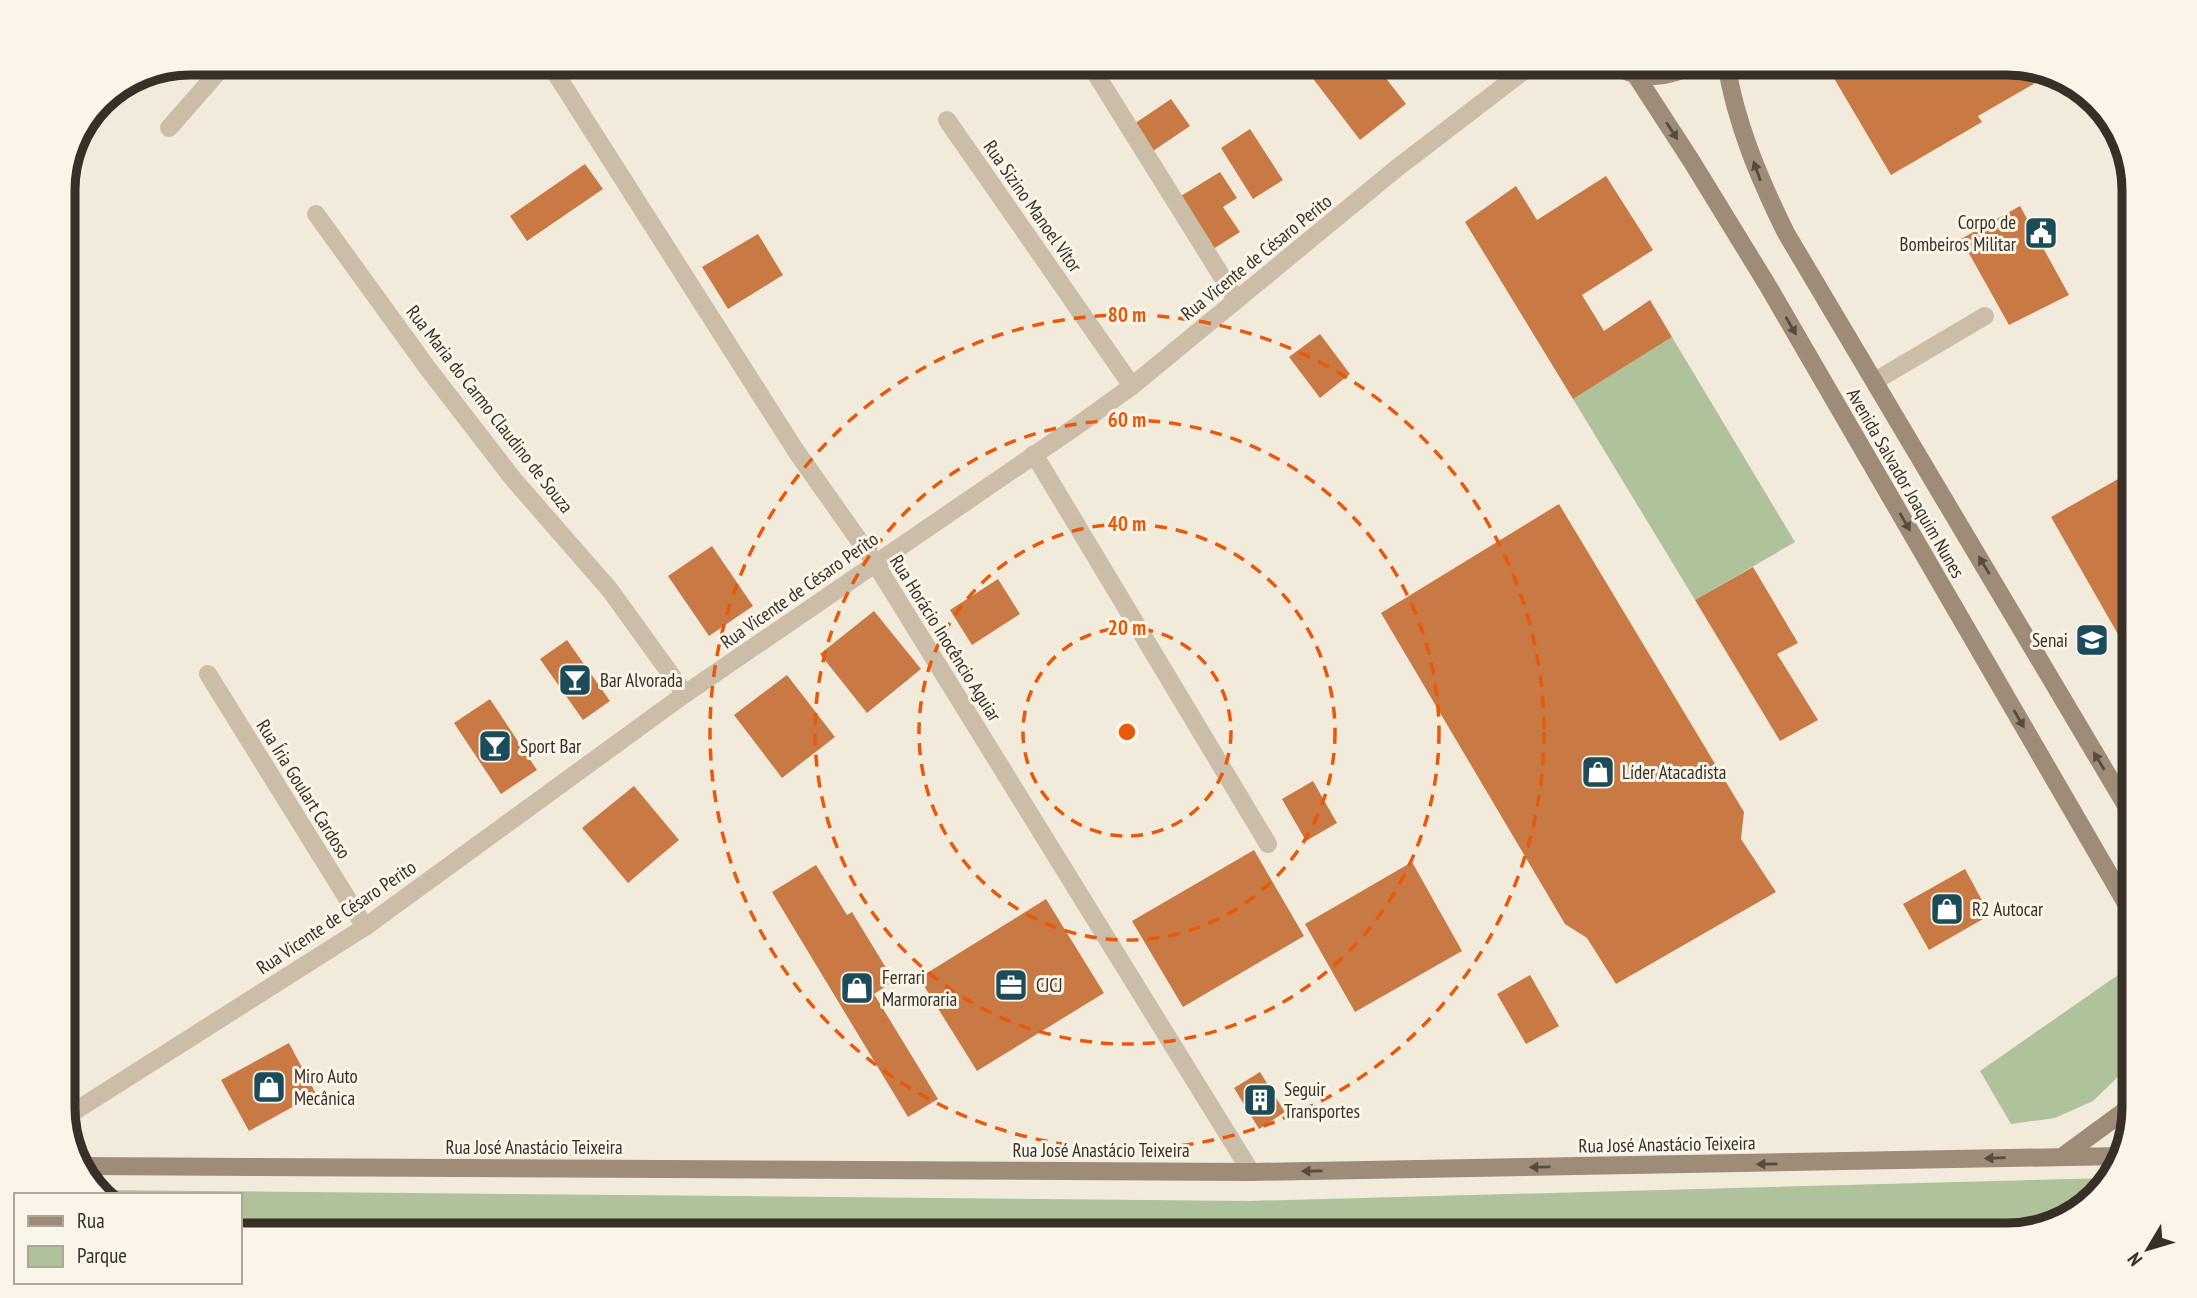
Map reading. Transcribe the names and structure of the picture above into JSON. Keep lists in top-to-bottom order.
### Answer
{
  "streets": {
    "main road": ["Avenida Salvador Joaquim Nunes", "Rua José Anastácio Teixeira"],
    "street": [
      "Rua Sizino Manoel Vítor",
      "Rua Vicente de Césaro Perito",
      "Rua Maria do Carmo Claudino de Souza",
      "Rua Horácio Inocêncio Aguiar",
      "Rua Íria Goulart Cardoso"
    ]
  },
  "crossings": [
    ["Rua Sizino Manoel Vítor", "Rua Vicente de Césaro Perito"],
    ["Rua Vicente de Césaro Perito", "Rua Maria do Carmo Claudino de Souza"],
    ["Rua Vicente de Césaro Perito", "Rua Horácio Inocêncio Aguiar"],
    ["Rua Vicente de Césaro Perito", "Rua Íria Goulart Cardoso"],
    ["Rua Horácio Inocêncio Aguiar", "Rua José Anastácio Teixeira"]
  ],
  "one_way": ["Rua José Anastácio Teixeira"],
  "places": {
    "public building": ["Corpo de Bombeiros Militar"],
    "school or university": ["Senai"],
    "bar": ["Bar Alvorada", "Sport Bar"],
    "shop": [
      "Líder Atacadista",
      "R2 Autocar",
      "Ferrari Marmoraria",
      "Miro Auto Mecânica"
    ],
    "office": ["CJCJ"],
    "building": ["Seguir Transportes"]
  },
  "legend": ["Rua", "Parque"],
  "north": "bottom left",
  "rings": [
    "80 m",
    "60 m",
    "40 m",
    "20 m"
  ]
}
